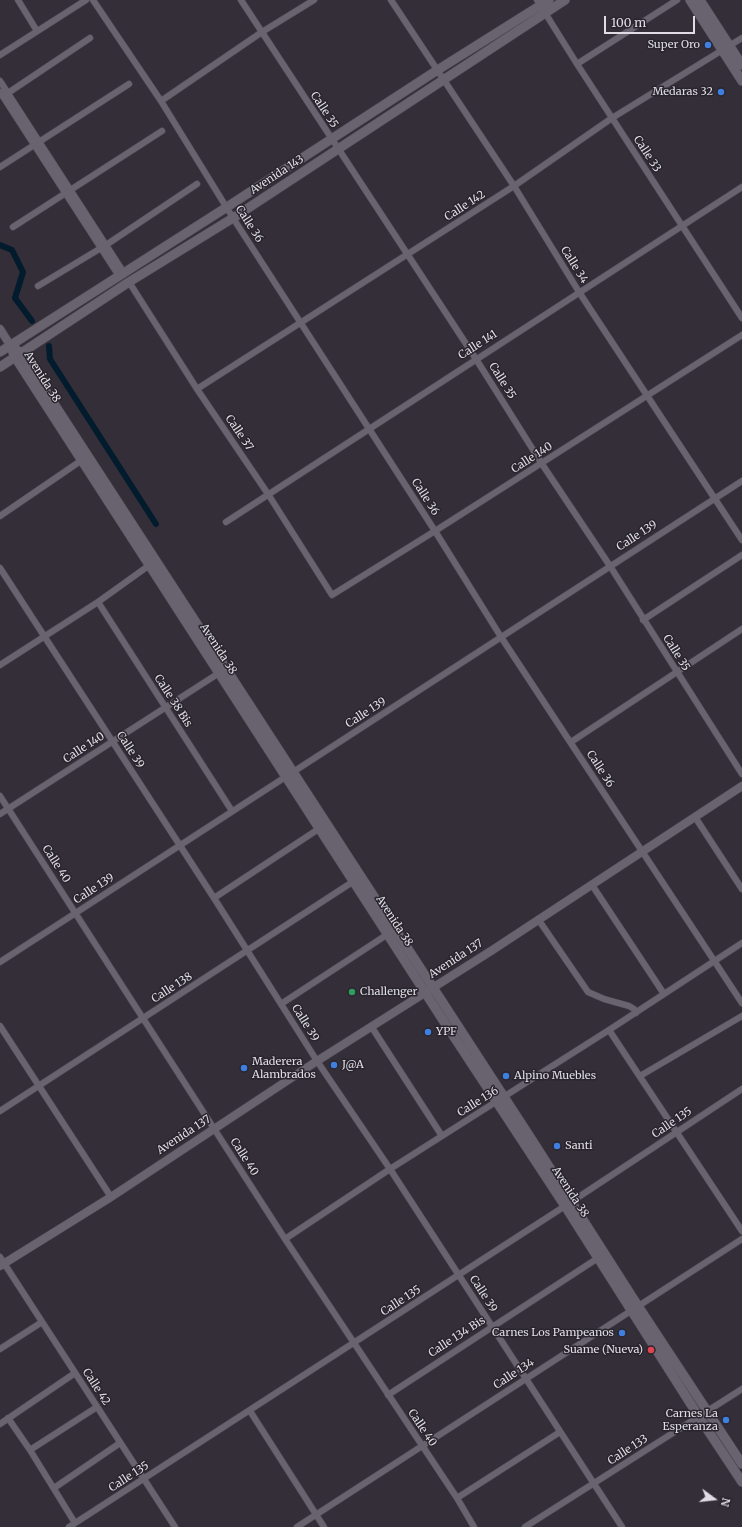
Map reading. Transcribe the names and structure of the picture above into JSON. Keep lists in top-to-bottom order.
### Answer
{
  "streets": {
    "main road": ["Avenida 143", "Avenida 38"],
    "street": [
      "Calle 35",
      "Calle 33",
      "Calle 142",
      "Calle 36",
      "Calle 34",
      "Calle 141",
      "Calle 37",
      "Calle 140",
      "Calle 139",
      "Calle 38 Bis",
      "Calle 39",
      "Calle 40",
      "Avenida 137",
      "Calle 138",
      "Calle 136",
      "Calle 135",
      "Calle 134 Bis",
      "Calle 134",
      "Calle 42",
      "Calle 133"
    ]
  },
  "crossings": [
    ["Calle 35", "Avenida 143"],
    ["Calle 35", "Calle 142"],
    ["Calle 35", "Calle 141"],
    ["Calle 35", "Calle 140"],
    ["Calle 35", "Calle 139"],
    ["Calle 33", "Avenida 143"],
    ["Calle 33", "Calle 142"],
    ["Calle 33", "Calle 141"],
    ["Avenida 143", "Calle 36"],
    ["Avenida 143", "Calle 34"],
    ["Avenida 143", "Avenida 38"],
    ["Avenida 143", "Calle 37"],
    ["Calle 142", "Calle 36"],
    ["Calle 142", "Calle 34"],
    ["Calle 142", "Calle 37"],
    ["Calle 36", "Calle 141"],
    ["Calle 36", "Calle 140"],
    ["Calle 36", "Calle 139"],
    ["Calle 36", "Avenida 137"],
    ["Calle 36", "Calle 136"],
    ["Calle 34", "Calle 141"],
    ["Calle 34", "Calle 140"],
    ["Calle 34", "Calle 139"],
    ["Calle 141", "Calle 37"],
    ["Avenida 38", "Calle 140"],
    ["Avenida 38", "Calle 139"],
    ["Avenida 38", "Avenida 137"],
    ["Avenida 38", "Calle 138"],
    ["Avenida 38", "Calle 136"],
    ["Avenida 38", "Calle 135"],
    ["Avenida 38", "Calle 134 Bis"],
    ["Avenida 38", "Calle 134"],
    ["Avenida 38", "Calle 133"],
    ["Calle 37", "Calle 140"],
    ["Calle 140", "Calle 38 Bis"],
    ["Calle 140", "Calle 39"],
    ["Calle 140", "Calle 40"],
    ["Calle 139", "Calle 38 Bis"],
    ["Calle 139", "Calle 39"],
    ["Calle 139", "Calle 40"],
    ["Calle 39", "Avenida 137"],
    ["Calle 39", "Calle 138"],
    ["Calle 39", "Calle 136"],
    ["Calle 39", "Calle 135"],
    ["Calle 39", "Calle 134 Bis"],
    ["Calle 39", "Calle 134"],
    ["Calle 39", "Calle 133"],
    ["Calle 40", "Avenida 137"],
    ["Calle 40", "Calle 138"],
    ["Calle 40", "Calle 136"],
    ["Calle 40", "Calle 135"],
    ["Calle 40", "Calle 134 Bis"],
    ["Calle 40", "Calle 134"],
    ["Avenida 137", "Calle 42"],
    ["Calle 135", "Calle 42"]
  ],
  "places": [
    "Super Oro",
    "Medaras 32",
    "Challenger",
    "YPF",
    "J@A",
    "Maderera Alambrados",
    "Alpino Muebles",
    "Santi",
    "Carnes Los Pampeanos",
    "Suame (Nueva)",
    "Carnes La Esperanza"
  ],
  "scale_bar": "100 m",
  "north": "right"
}
